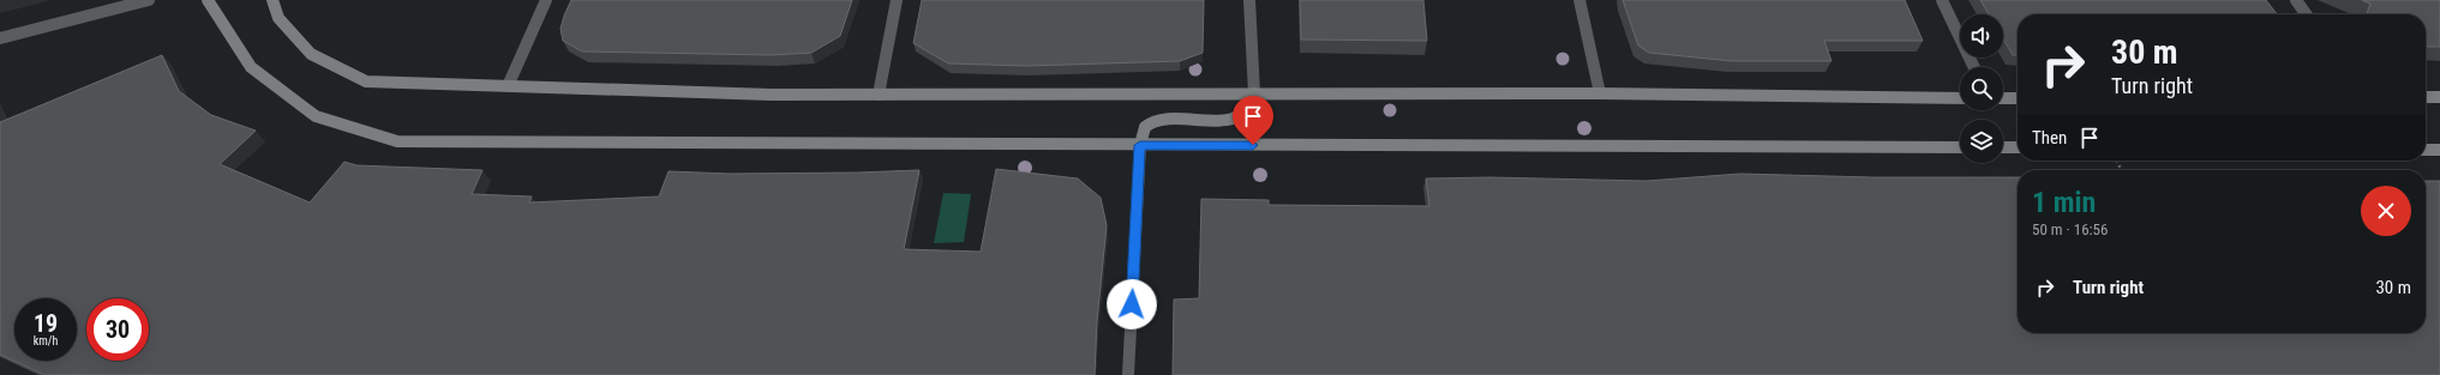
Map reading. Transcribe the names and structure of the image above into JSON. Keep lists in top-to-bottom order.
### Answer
{
  "page": {
    "turn": ["30 m", "Turn right"],
    "then": "Then",
    "heading": ["1 min", "50 m · 16:56"],
    "list": [
      {
        "name": "Turn right",
        "value": "30 m"
      }
    ],
    "speed": "19 km/h",
    "limit": "30"
  }
}
